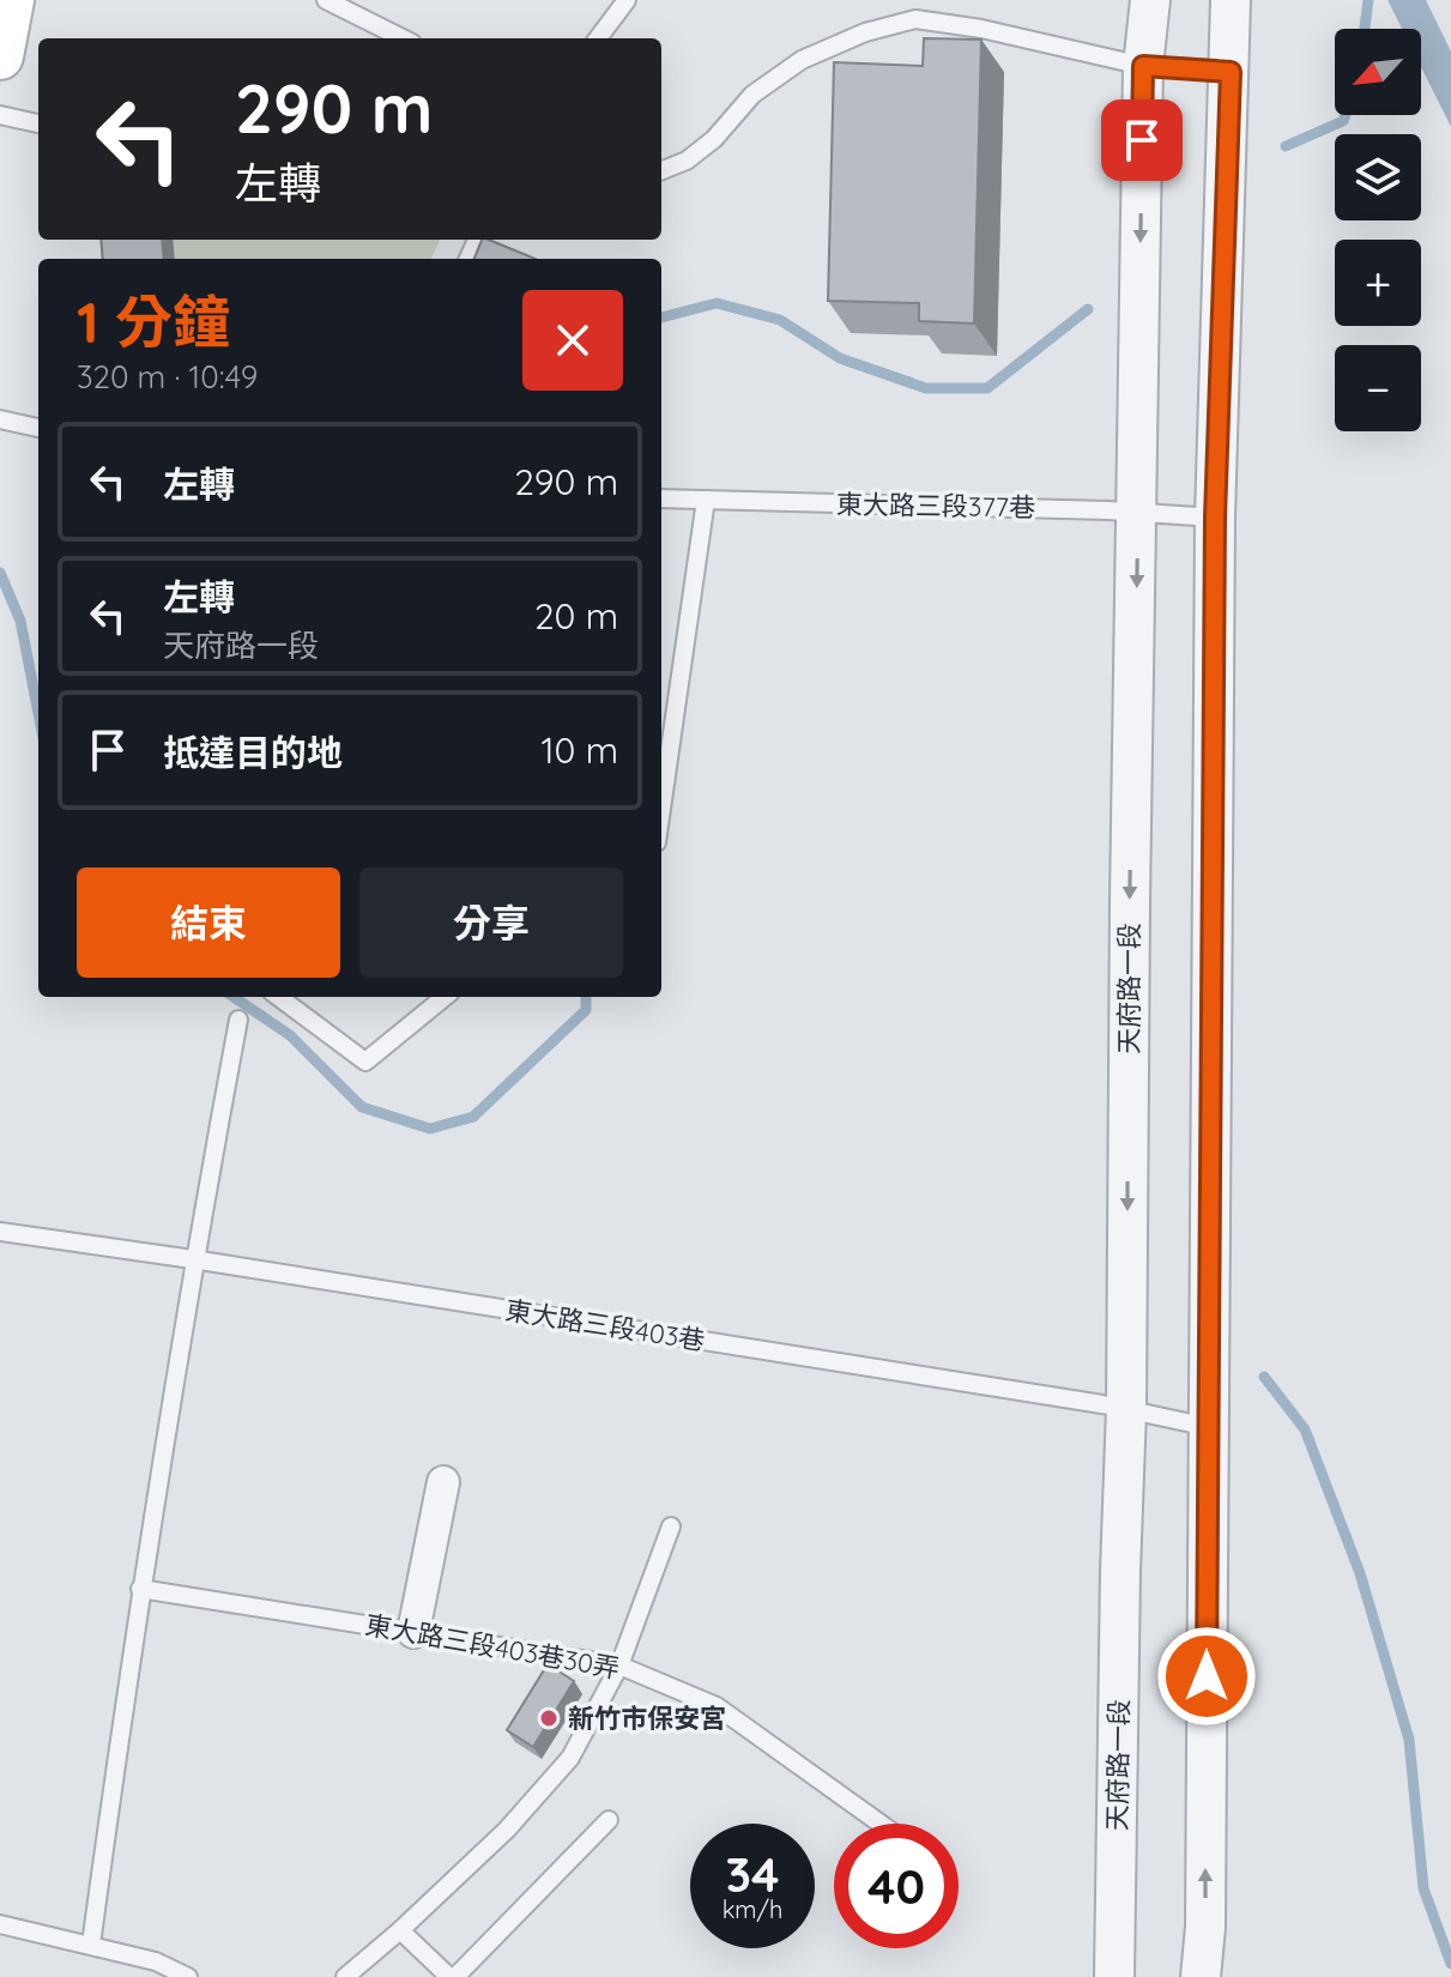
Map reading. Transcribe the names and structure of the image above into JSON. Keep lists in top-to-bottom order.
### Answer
{
  "streets": {
    "street": ["天府路一段"],
    "lane": ["東大路三段377巷", "東大路三段403巷", "東大路三段403巷30弄"]
  },
  "crossings": [
    ["東大路三段377巷", "天府路一段"],
    ["天府路一段", "東大路三段403巷"]
  ],
  "places": ["新竹市保安宮"],
  "north": "bottom left",
  "page": {
    "map_buttons": ["+", "−"],
    "turn": ["290 m", "左轉"],
    "heading": ["1 分鐘", "320 m · 10:49"],
    "list": [
      {
        "name": "左轉",
        "value": "290 m"
      },
      {
        "name": "左轉",
        "note": "天府路一段",
        "value": "20 m"
      },
      {
        "name": "抵達目的地",
        "value": "10 m"
      }
    ],
    "buttons": ["結束", "分享"],
    "speed": "34 km/h",
    "limit": "40"
  }
}
